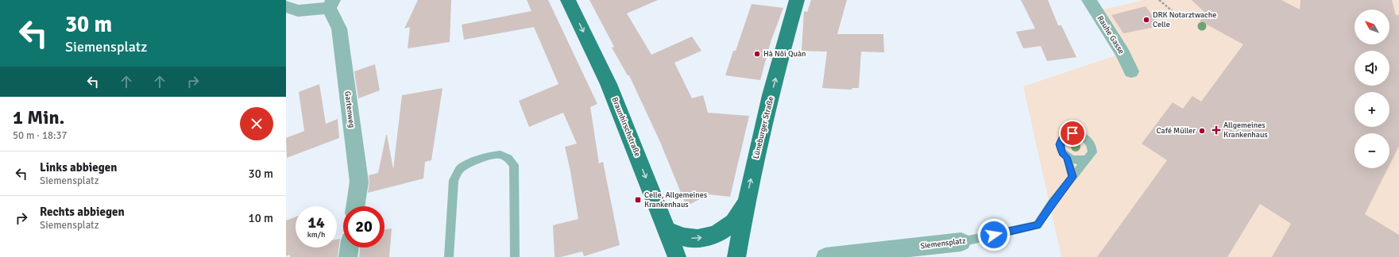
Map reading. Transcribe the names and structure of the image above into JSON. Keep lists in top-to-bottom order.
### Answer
{
  "streets": {
    "main road": ["Braunhirschstraße", "Lüneburger Straße"],
    "street": ["Rauhe Gasse", "Gartenweg", "Siemensplatz"]
  },
  "one_way": ["Braunhirschstraße", "Lüneburger Straße"],
  "places": {
    "other": ["DRK Notarztwache Celle", "Hà Nôi Quàn", "Café Müller"],
    "health": ["Allgemeines Krankenhaus"],
    "transit": ["Celle, Allgemeines Krankenhaus"]
  },
  "north": "top left",
  "page": {
    "turn": ["30 m", "Siemensplatz"],
    "map_buttons": ["+", "−"],
    "heading": ["1 Min.", "50 m · 18:37"],
    "list": [
      {
        "name": "Links abbiegen",
        "note": "Siemensplatz",
        "value": "30 m"
      },
      {
        "name": "Rechts abbiegen",
        "note": "Siemensplatz",
        "value": "10 m"
      }
    ],
    "speed": "14 km/h",
    "limit": "20"
  }
}
